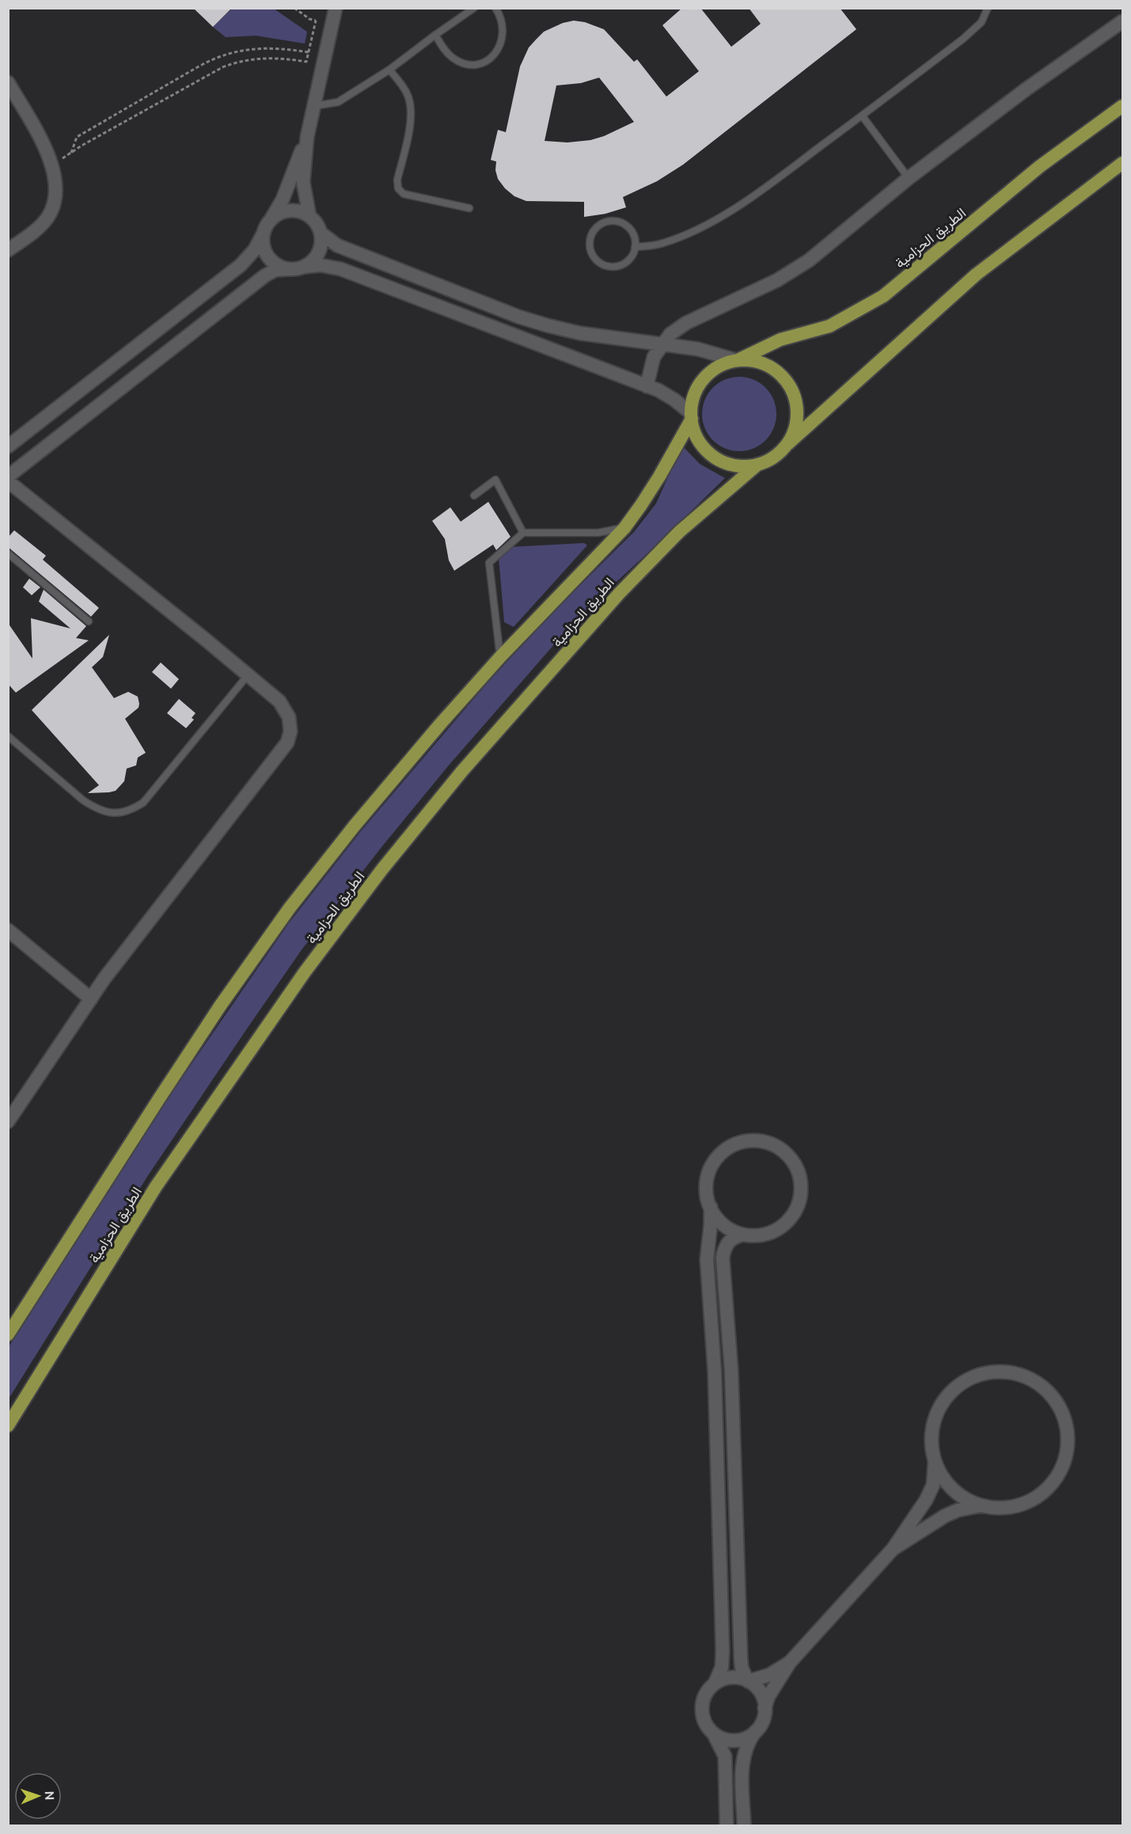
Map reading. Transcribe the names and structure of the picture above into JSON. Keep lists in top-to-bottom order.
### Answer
{
  "streets": {
    "highway": ["الطريق الحزامية"]
  },
  "north": "right"
}
